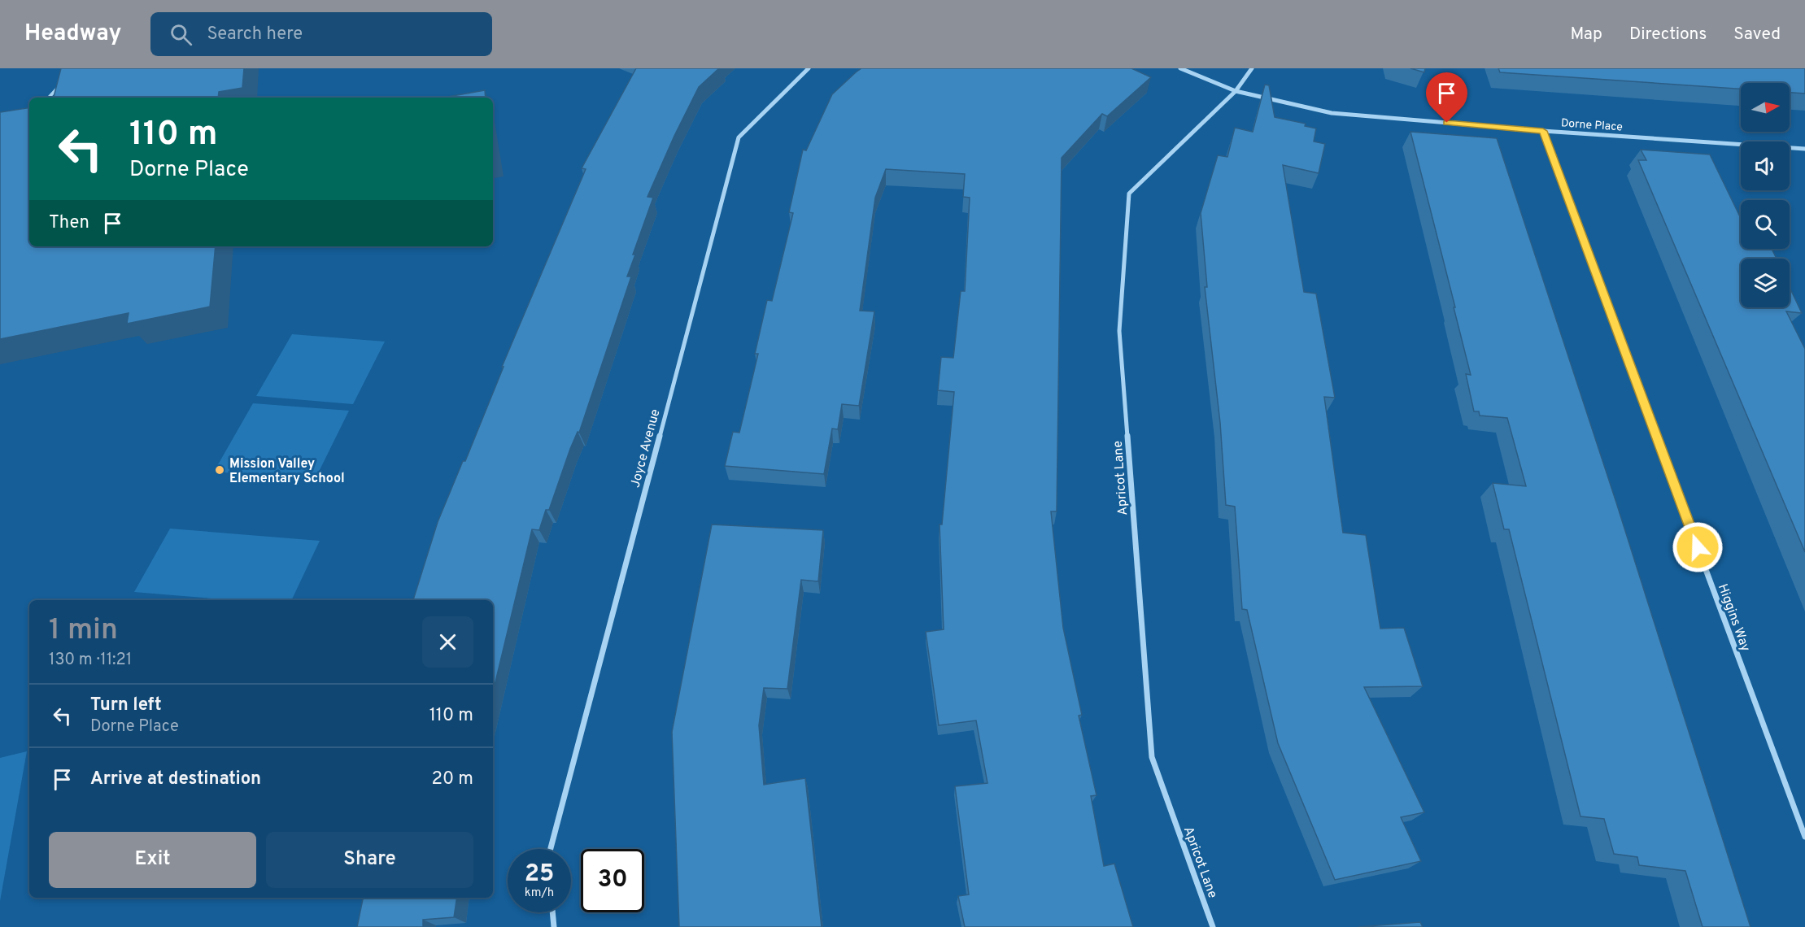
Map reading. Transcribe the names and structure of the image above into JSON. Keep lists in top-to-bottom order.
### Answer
{
  "streets": {
    "street": [
      "Dorne Place",
      "Joyce Avenue",
      "Apricot Lane",
      "Higgins Way"
    ]
  },
  "crossings": [
    ["Dorne Place", "Apricot Lane"],
    ["Dorne Place", "Higgins Way"]
  ],
  "places": ["Mission Valley Elementary School"],
  "north": "right",
  "page": {
    "header": "Headway",
    "search": "Search here",
    "nav": ["Map", "Directions", "Saved"],
    "turn": ["110 m", "Dorne Place"],
    "then": "Then",
    "heading": ["1 min", "130 m · 11:21"],
    "list": [
      {
        "name": "Turn left",
        "note": "Dorne Place",
        "value": "110 m"
      },
      {
        "name": "Arrive at destination",
        "value": "20 m"
      }
    ],
    "buttons": ["Exit", "Share"],
    "speed": "25 km/h",
    "limit": "30"
  }
}
